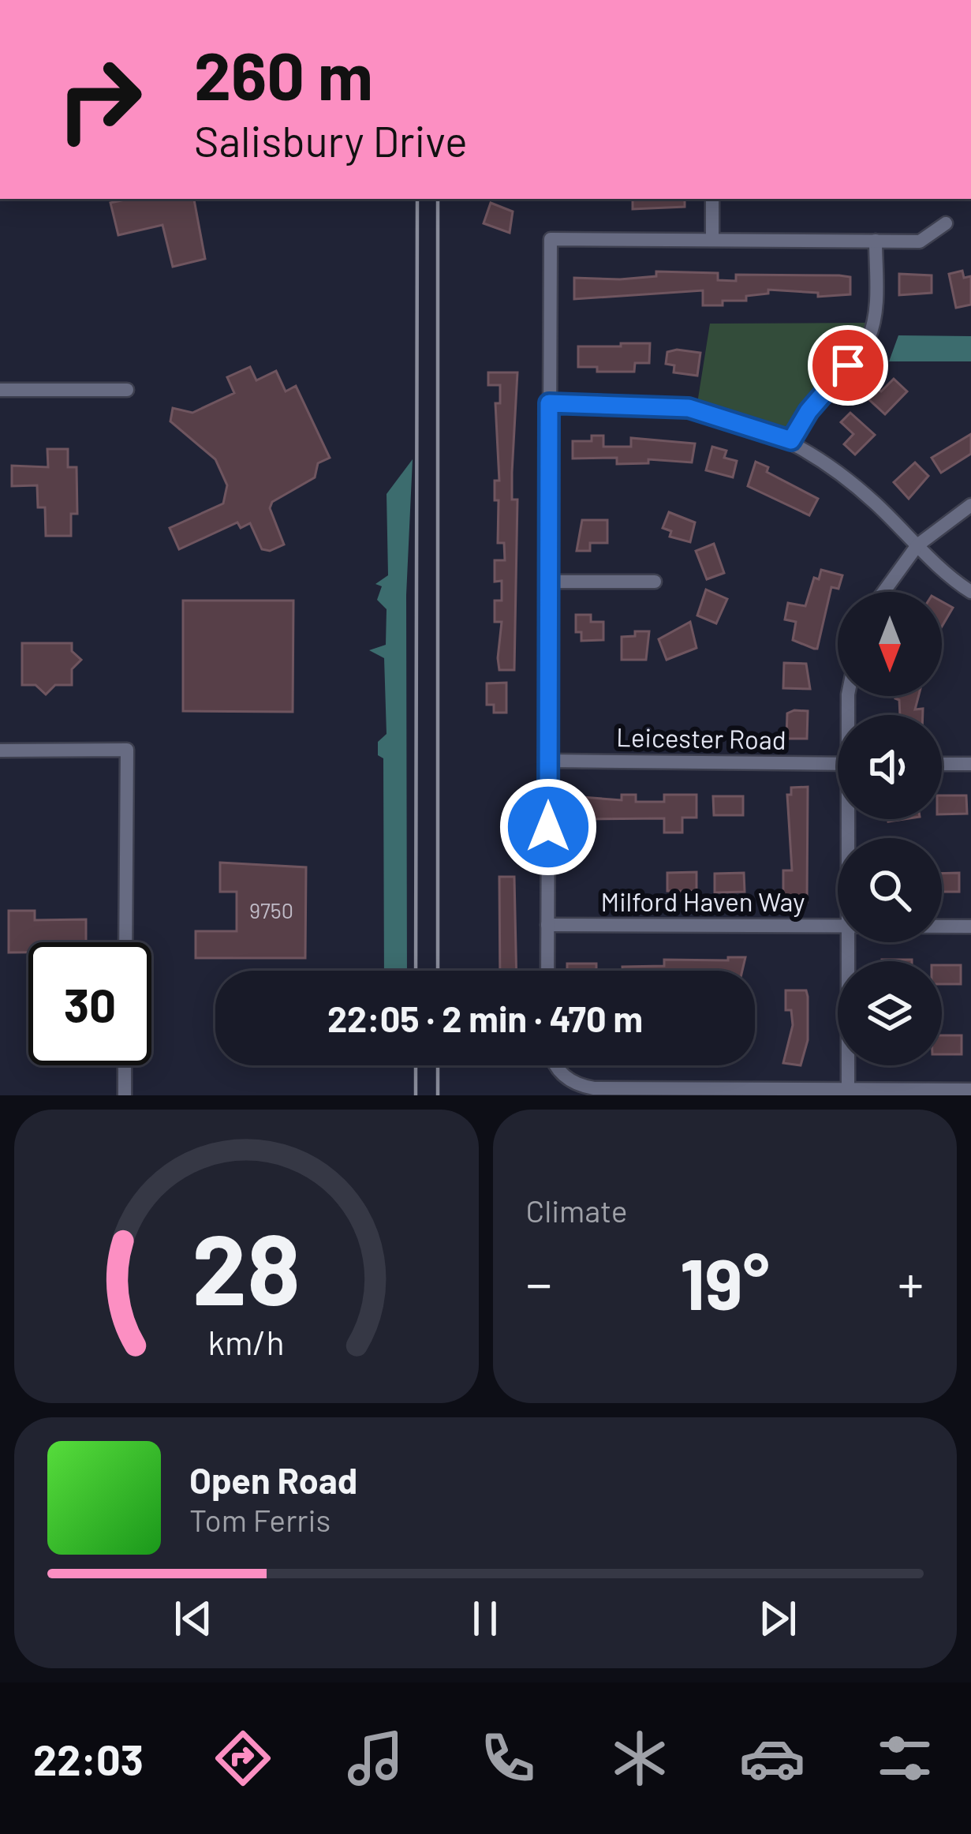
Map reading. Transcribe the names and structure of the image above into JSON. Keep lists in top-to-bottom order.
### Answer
{
  "streets": {
    "street": ["Leicester Road", "Milford Haven Way"]
  },
  "house_numbers": ["9750"],
  "north": "bottom",
  "page": {
    "turn": ["260 m", "Salisbury Drive"],
    "limit": "30",
    "trip": "22:05 · 2 min · 470 m",
    "tile": "Climate",
    "heat": ["−", "19°", "+"],
    "song": ["Open Road", "Tom Ferris"],
    "tabs": "22:03",
    "gauge": ["28", "km/h"]
  }
}
